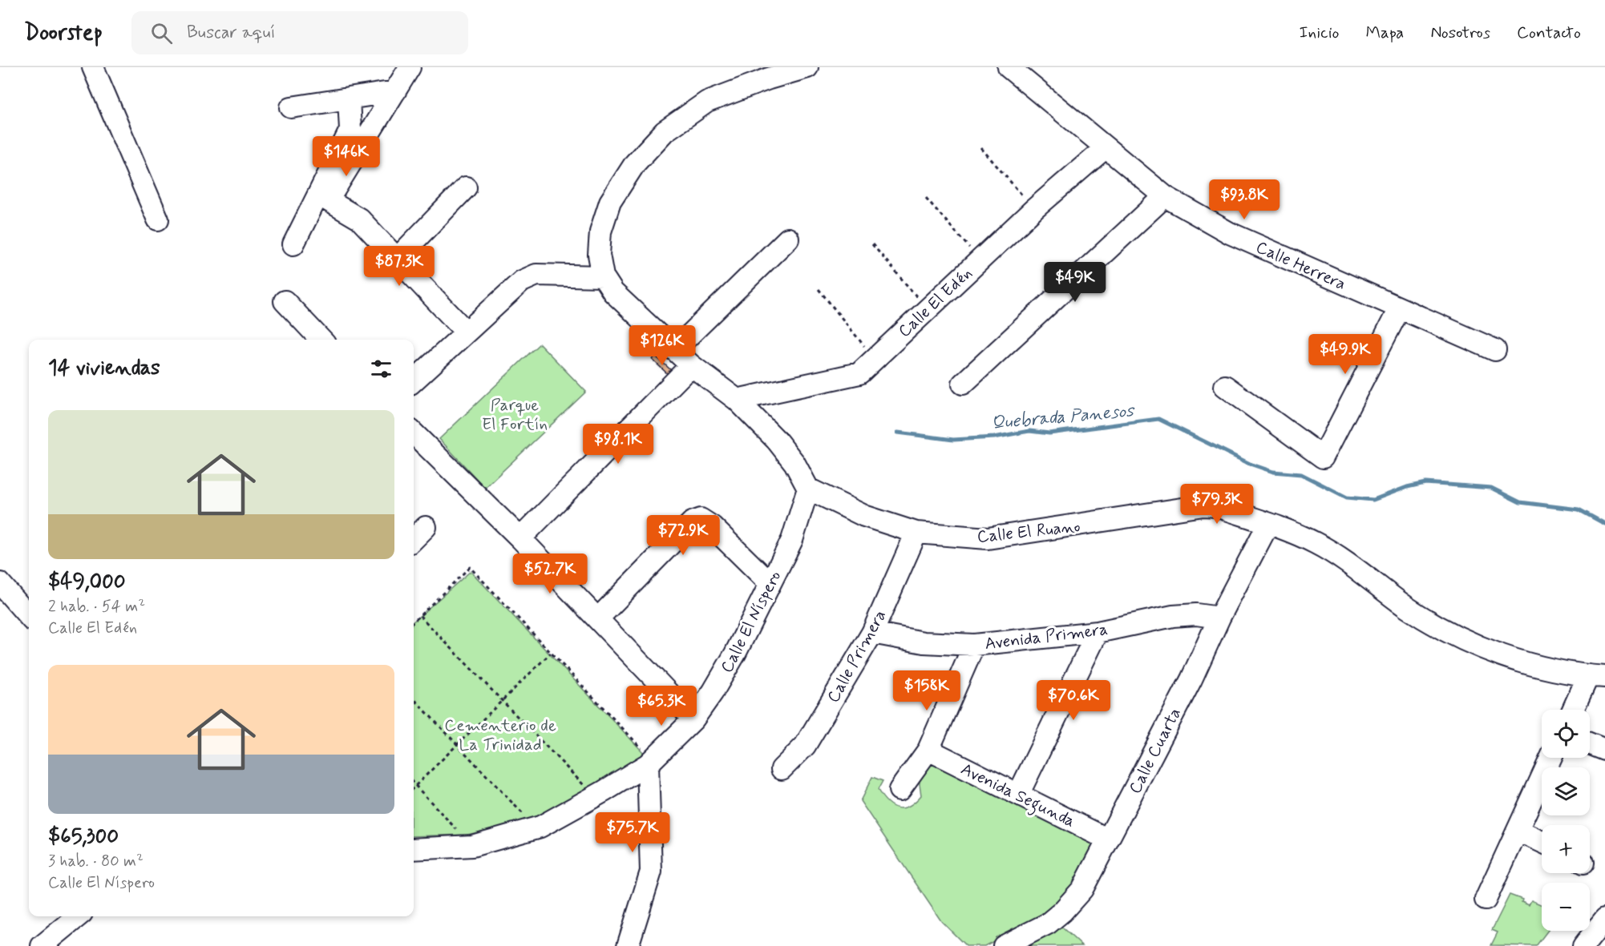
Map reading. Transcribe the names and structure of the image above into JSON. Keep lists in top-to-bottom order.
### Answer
{
  "streets": {
    "street": [
      "Calle Herrera",
      "Calle El Edén",
      "Calle El Ruano",
      "Calle El Níspero",
      "Avenida Primera",
      "Calle Primera",
      "Calle Cuarta",
      "Avenida Segunda"
    ]
  },
  "crossings": [
    ["Calle Herrera", "Calle El Edén"],
    ["Calle El Ruano", "Calle El Níspero"],
    ["Calle El Ruano", "Calle Primera"],
    ["Calle El Ruano", "Calle Cuarta"],
    ["Avenida Primera", "Calle Primera"],
    ["Avenida Primera", "Calle Cuarta"],
    ["Calle Cuarta", "Avenida Segunda"]
  ],
  "water": ["Quebrada Panesos"],
  "parks": ["Parque El Fortín", "Cementerio de La Trinidad"],
  "page": {
    "header": "Doorstep",
    "search": "Buscar aquí",
    "nav": [
      "Inicio",
      "Mapa",
      "Nosotros",
      "Contacto"
    ],
    "price": [
      "$146K",
      "$93.8K",
      "$87.3K",
      "$49K",
      "$126K",
      "$49.9K",
      "$98.1K",
      "$79.3K",
      "$72.9K",
      "$52.7K",
      "$158K",
      "$70.6K",
      "$65.3K",
      "$75.7K"
    ],
    "heading": "14 viviendas",
    "list": [
      {
        "name": "$49,000",
        "note": "2 hab. · 54 m² · Calle El Edén"
      },
      {
        "name": "$65,300",
        "note": "3 hab. · 80 m² · Calle El Níspero"
      }
    ],
    "map_buttons": ["+", "−"]
  }
}
